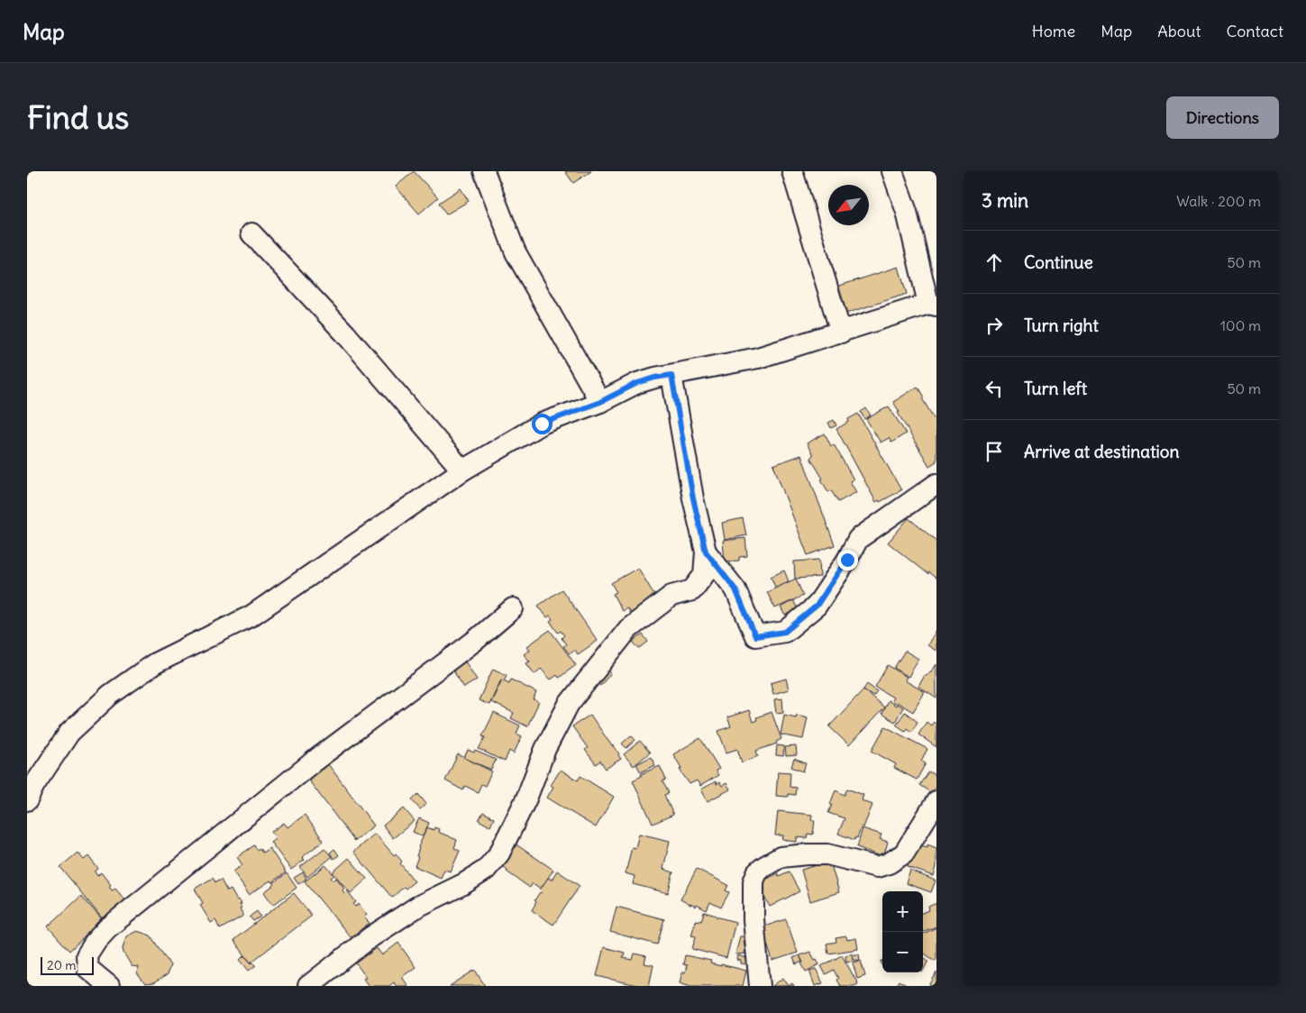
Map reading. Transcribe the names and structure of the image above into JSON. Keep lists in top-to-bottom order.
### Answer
{
  "scale_bar": "20 m",
  "north": "bottom left",
  "page": {
    "header": "Map",
    "nav": [
      "Home",
      "Map",
      "About",
      "Contact"
    ],
    "buttons": "Directions",
    "title": "Find us",
    "heading": ["3 min", "Walk · 200 m"],
    "list": [
      ["Continue", "50 m"],
      ["Turn right", "100 m"],
      ["Turn left", "50 m"],
      "Arrive at destination"
    ],
    "map_buttons": ["+", "−"],
    "scale": "20 m"
  }
}
